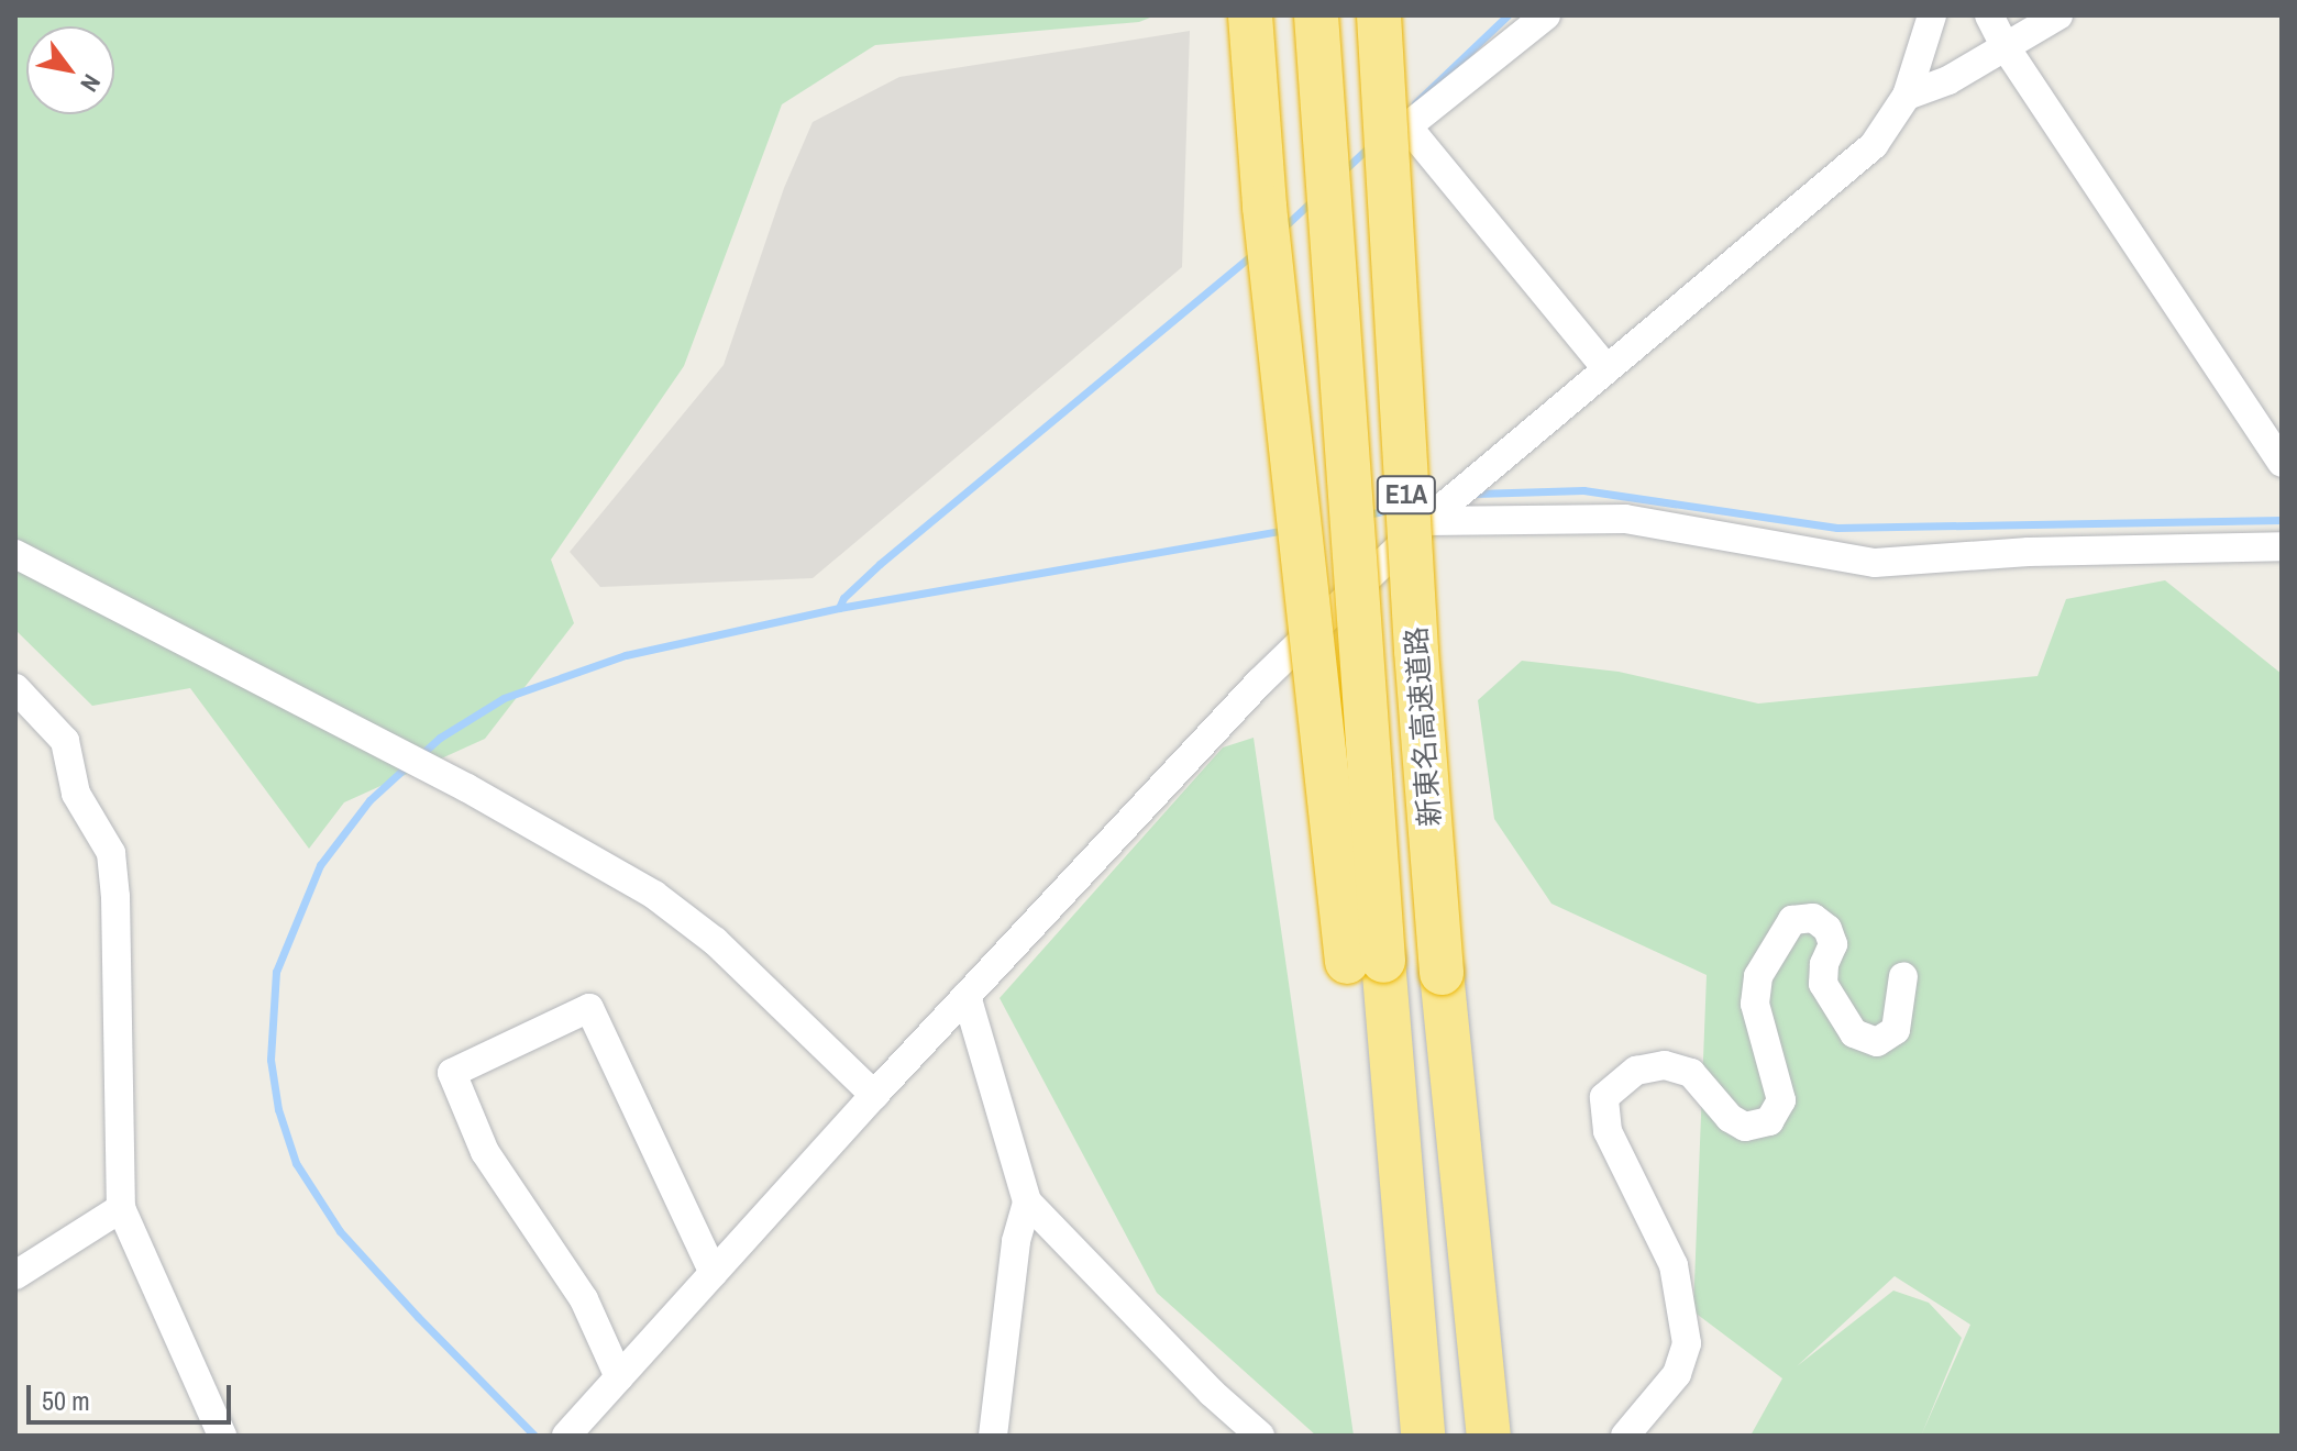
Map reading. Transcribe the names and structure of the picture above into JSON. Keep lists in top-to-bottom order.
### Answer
{
  "streets": {
    "highway": ["E1A", "新東名高速道路"]
  },
  "scale_bar": "50 m",
  "north": "bottom right"
}
